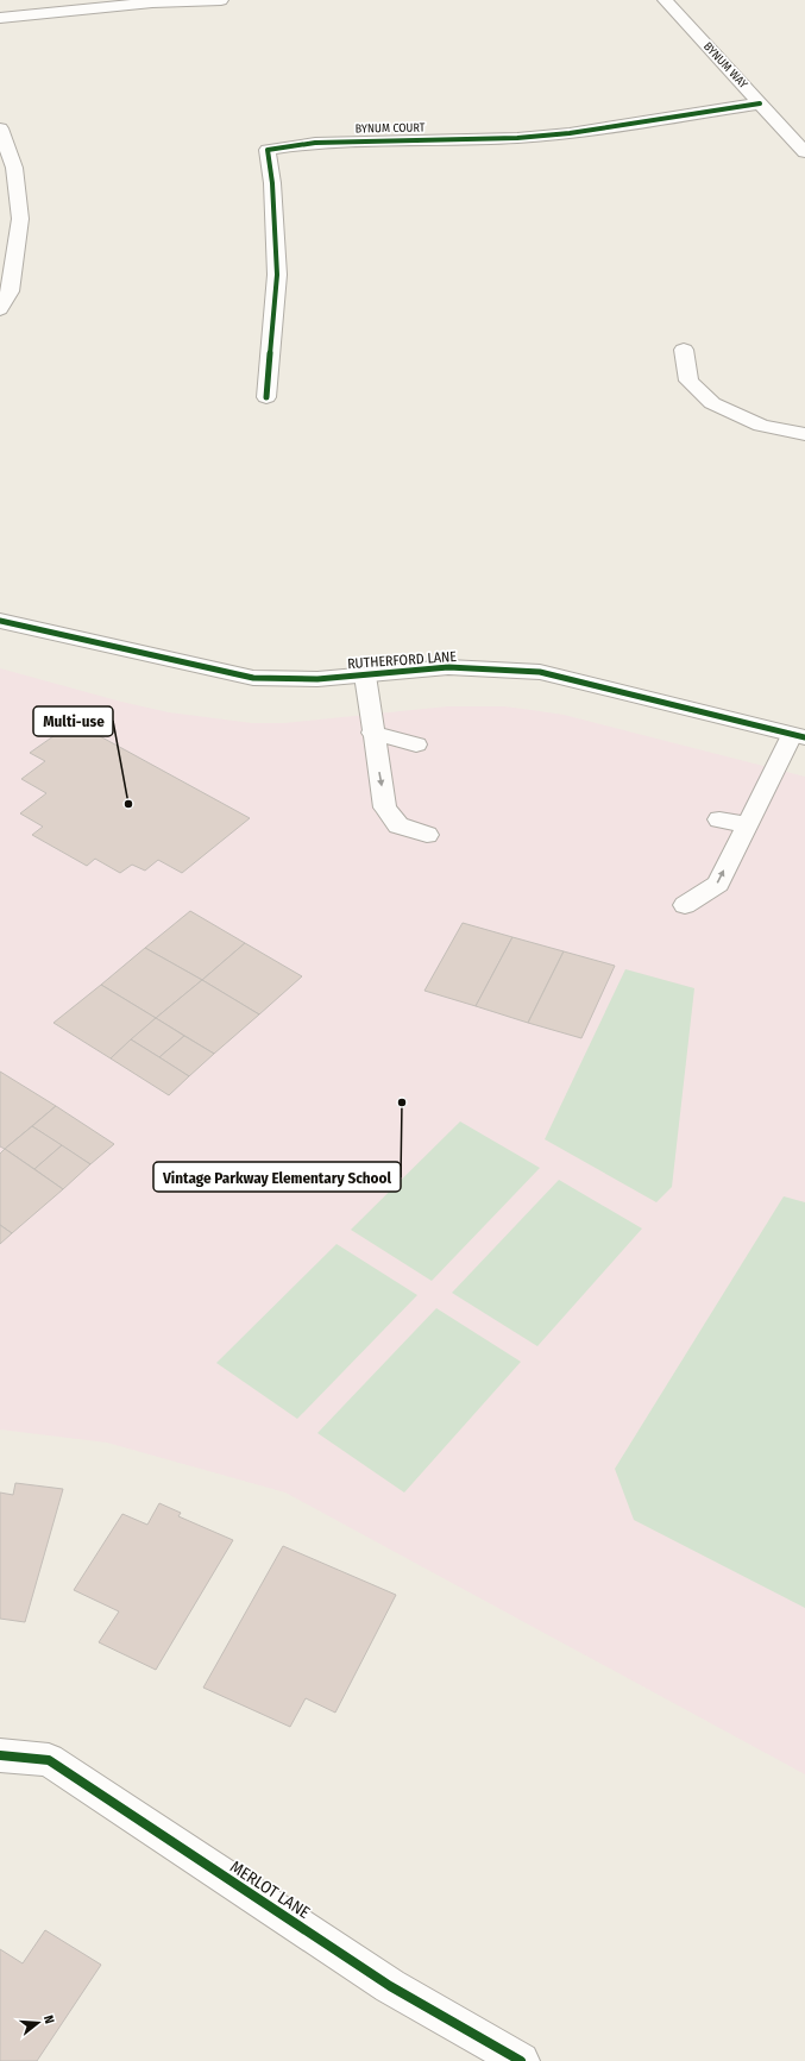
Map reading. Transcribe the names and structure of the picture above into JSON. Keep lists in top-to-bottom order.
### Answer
{
  "streets": {
    "street": [
      "BYNUM WAY",
      "BYNUM COURT",
      "RUTHERFORD LANE",
      "MERLOT LANE"
    ]
  },
  "crossings": [
    ["BYNUM WAY", "BYNUM COURT"]
  ],
  "places": ["Multi-use", "Vintage Parkway Elementary School"],
  "north": "right"
}
